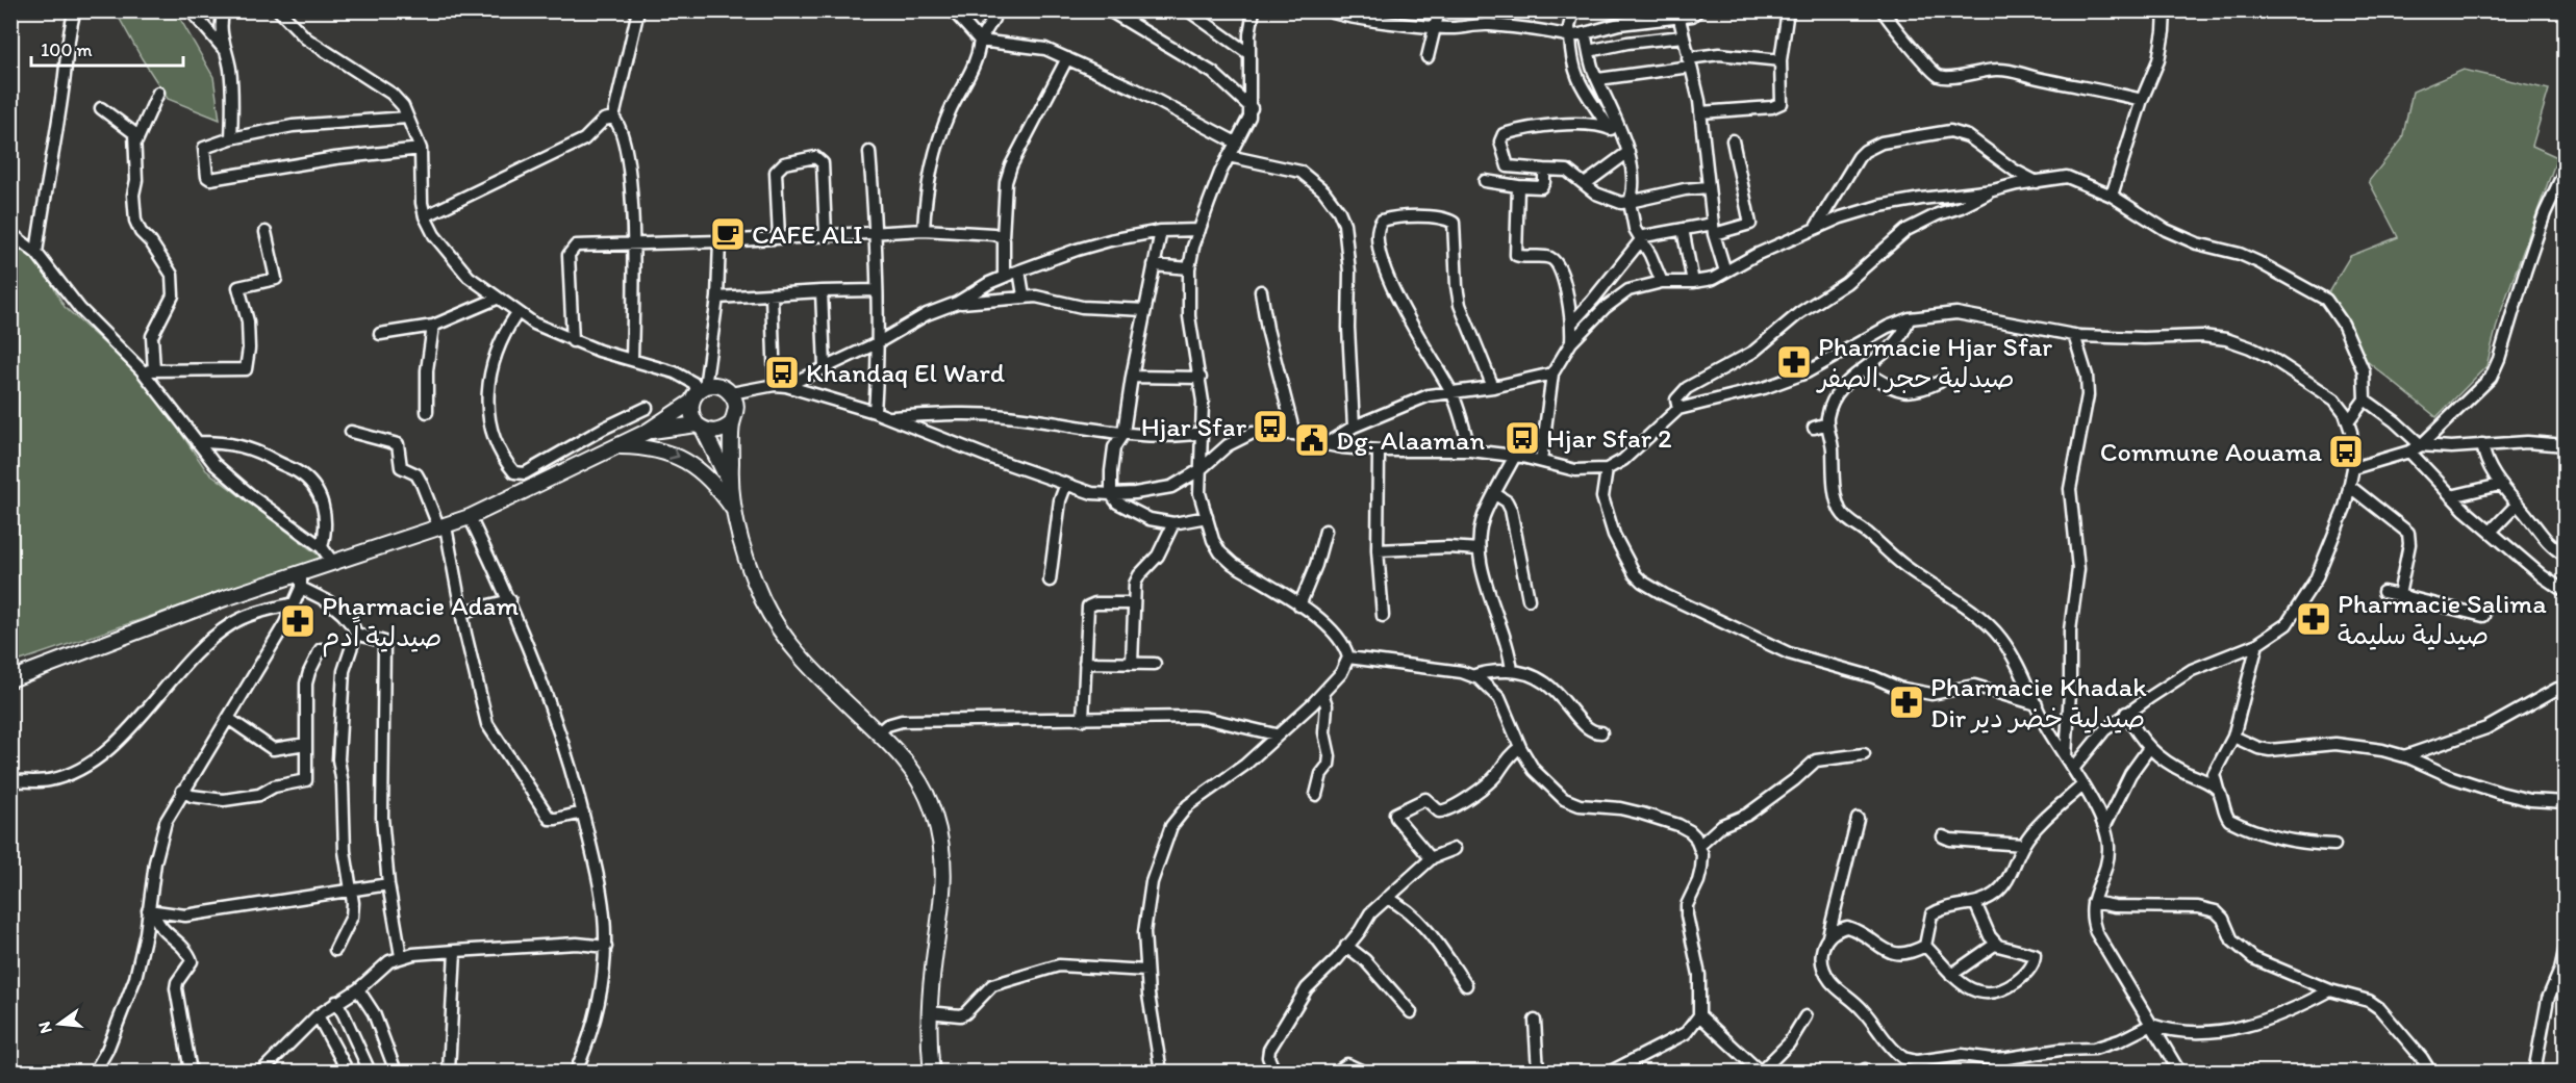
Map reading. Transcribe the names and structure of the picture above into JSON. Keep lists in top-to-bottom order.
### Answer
{
  "places": {
    "cafe": ["CAFE ALI"],
    "pharmacy": [
      "Pharmacie Hjar Sfar صيدلية حجر الصفر",
      "Pharmacie Salima صيدلية سليمة",
      "Pharmacie Adam صيدلية اًدم",
      "Pharmacie Khadak Dir صيدلية خضر دير"
    ],
    "bus stop": [
      "Khandaq El Ward",
      "Hjar Sfar",
      "Hjar Sfar 2",
      "Commune Aouama"
    ],
    "public building": ["Dg. Alaaman"]
  },
  "scale_bar": "100 m",
  "north": "left"
}
